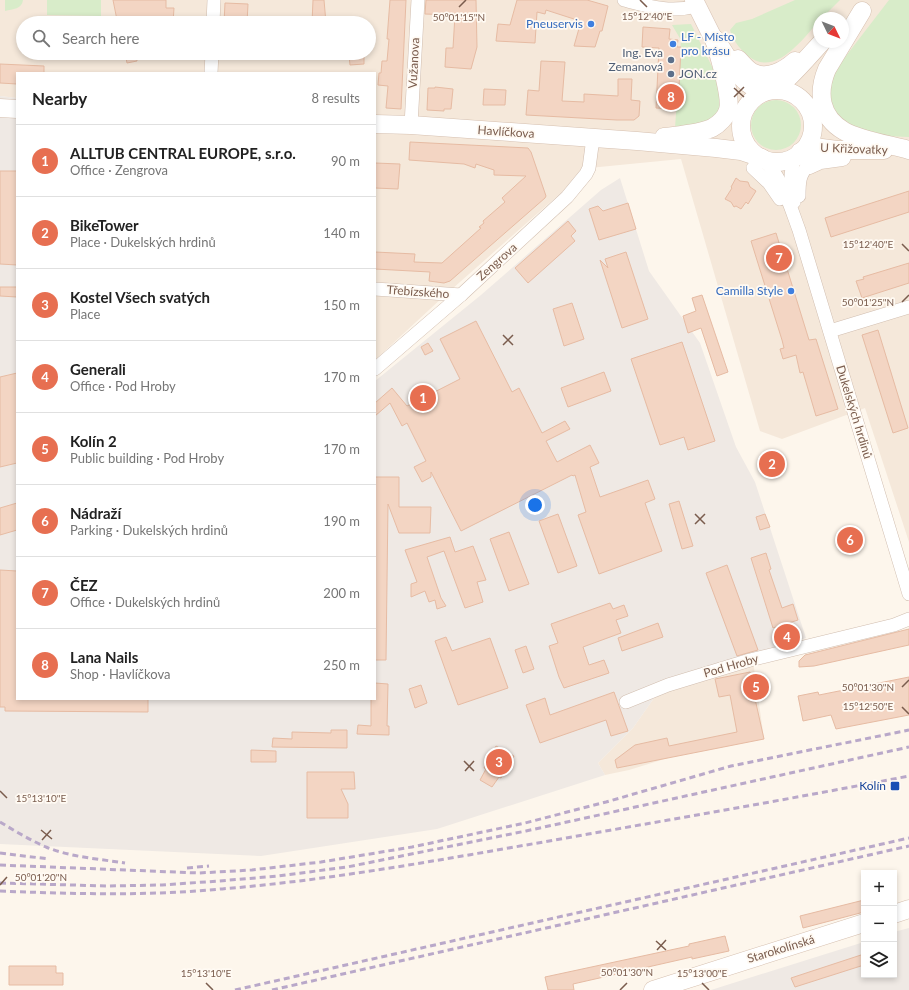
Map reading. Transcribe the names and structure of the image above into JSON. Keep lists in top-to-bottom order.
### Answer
{
  "streets": {
    "street": [
      "Vužanova",
      "Havlíčkova",
      "U Křižovatky",
      "Zengrova",
      "Třebízského",
      "Dukelských hrdinů",
      "Pod Hroby",
      "Starokolínská"
    ]
  },
  "crossings": [
    ["Vužanova", "Havlíčkova"],
    ["Havlíčkova", "U Křižovatky"],
    ["Havlíčkova", "Zengrova"],
    ["U Křižovatky", "Dukelských hrdinů"],
    ["Zengrova", "Třebízského"]
  ],
  "places": {
    "other": [
      "Pneuservis",
      "LF - Místo pro krásu",
      "Ing. Eva Zemanová",
      "JON.cz",
      "Camilla Style"
    ],
    "transit": ["Kolín"]
  },
  "north": "bottom right",
  "page": {
    "search": "Search here",
    "heading": ["Nearby", "8 results"],
    "pins": [
      "8",
      "7",
      "1",
      "2",
      "6",
      "4",
      "5",
      "3"
    ],
    "list": [
      {
        "mark": "1",
        "name": "ALLTUB CENTRAL EUROPE, s.r.o.",
        "note": "Office · Zengrova",
        "value": "90 m"
      },
      {
        "mark": "2",
        "name": "BikeTower",
        "note": "Place · Dukelských hrdinů",
        "value": "140 m"
      },
      {
        "mark": "3",
        "name": "Kostel Všech svatých",
        "note": "Place",
        "value": "150 m"
      },
      {
        "mark": "4",
        "name": "Generali",
        "note": "Office · Pod Hroby",
        "value": "170 m"
      },
      {
        "mark": "5",
        "name": "Kolín 2",
        "note": "Public building · Pod Hroby",
        "value": "170 m"
      },
      {
        "mark": "6",
        "name": "Nádraží",
        "note": "Parking · Dukelských hrdinů",
        "value": "190 m"
      },
      {
        "mark": "7",
        "name": "ČEZ",
        "note": "Office · Dukelských hrdinů",
        "value": "200 m"
      },
      {
        "mark": "8",
        "name": "Lana Nails",
        "note": "Shop · Havlíčkova",
        "value": "250 m"
      }
    ],
    "map_buttons": ["+", "−"]
  },
  "coordinates": [
    "15°12'40\"E",
    "50°01'15\"N",
    "50°01'25\"N",
    "50°01'30\"N",
    "15°12'50\"E",
    "15°13'10\"E",
    "50°01'20\"N",
    "15°13'00\"E"
  ]
}
